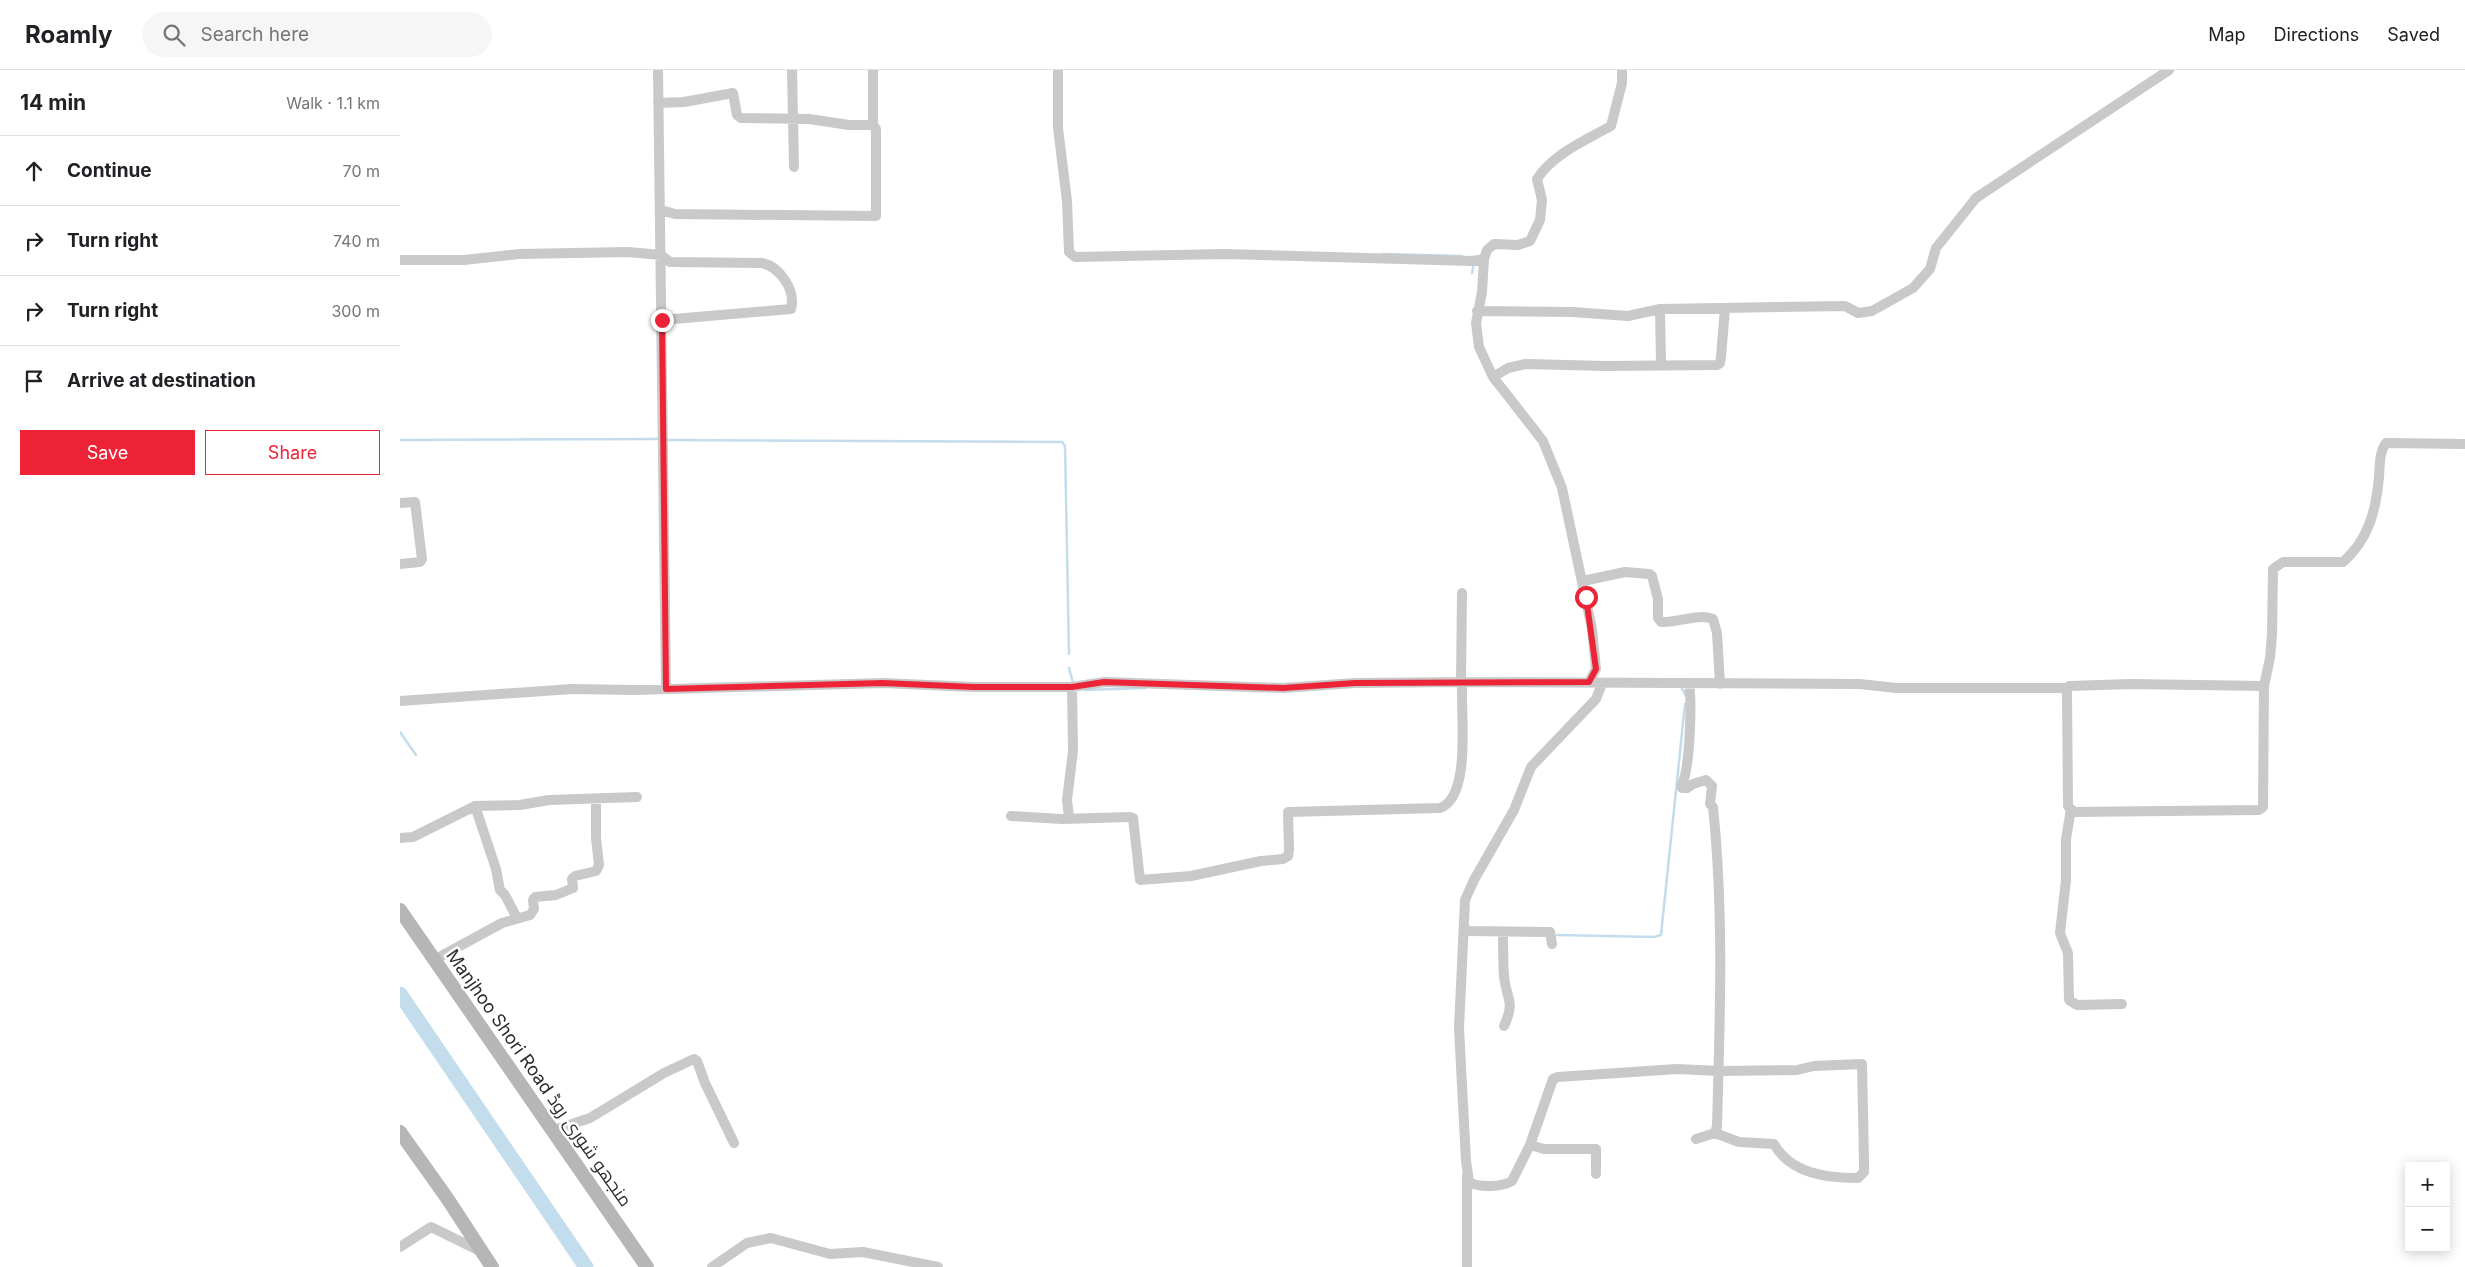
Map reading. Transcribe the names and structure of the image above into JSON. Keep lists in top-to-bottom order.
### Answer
{
  "streets": {
    "street": ["Manjhoo Shori Road منجھو شوری روڈ"]
  },
  "page": {
    "header": "Roamly",
    "search": "Search here",
    "nav": ["Map", "Directions", "Saved"],
    "heading": ["14 min", "Walk · 1.1 km"],
    "list": [
      ["Continue", "70 m"],
      ["Turn right", "740 m"],
      ["Turn right", "300 m"],
      "Arrive at destination"
    ],
    "buttons": ["Save", "Share"],
    "map_buttons": ["+", "−"]
  }
}
